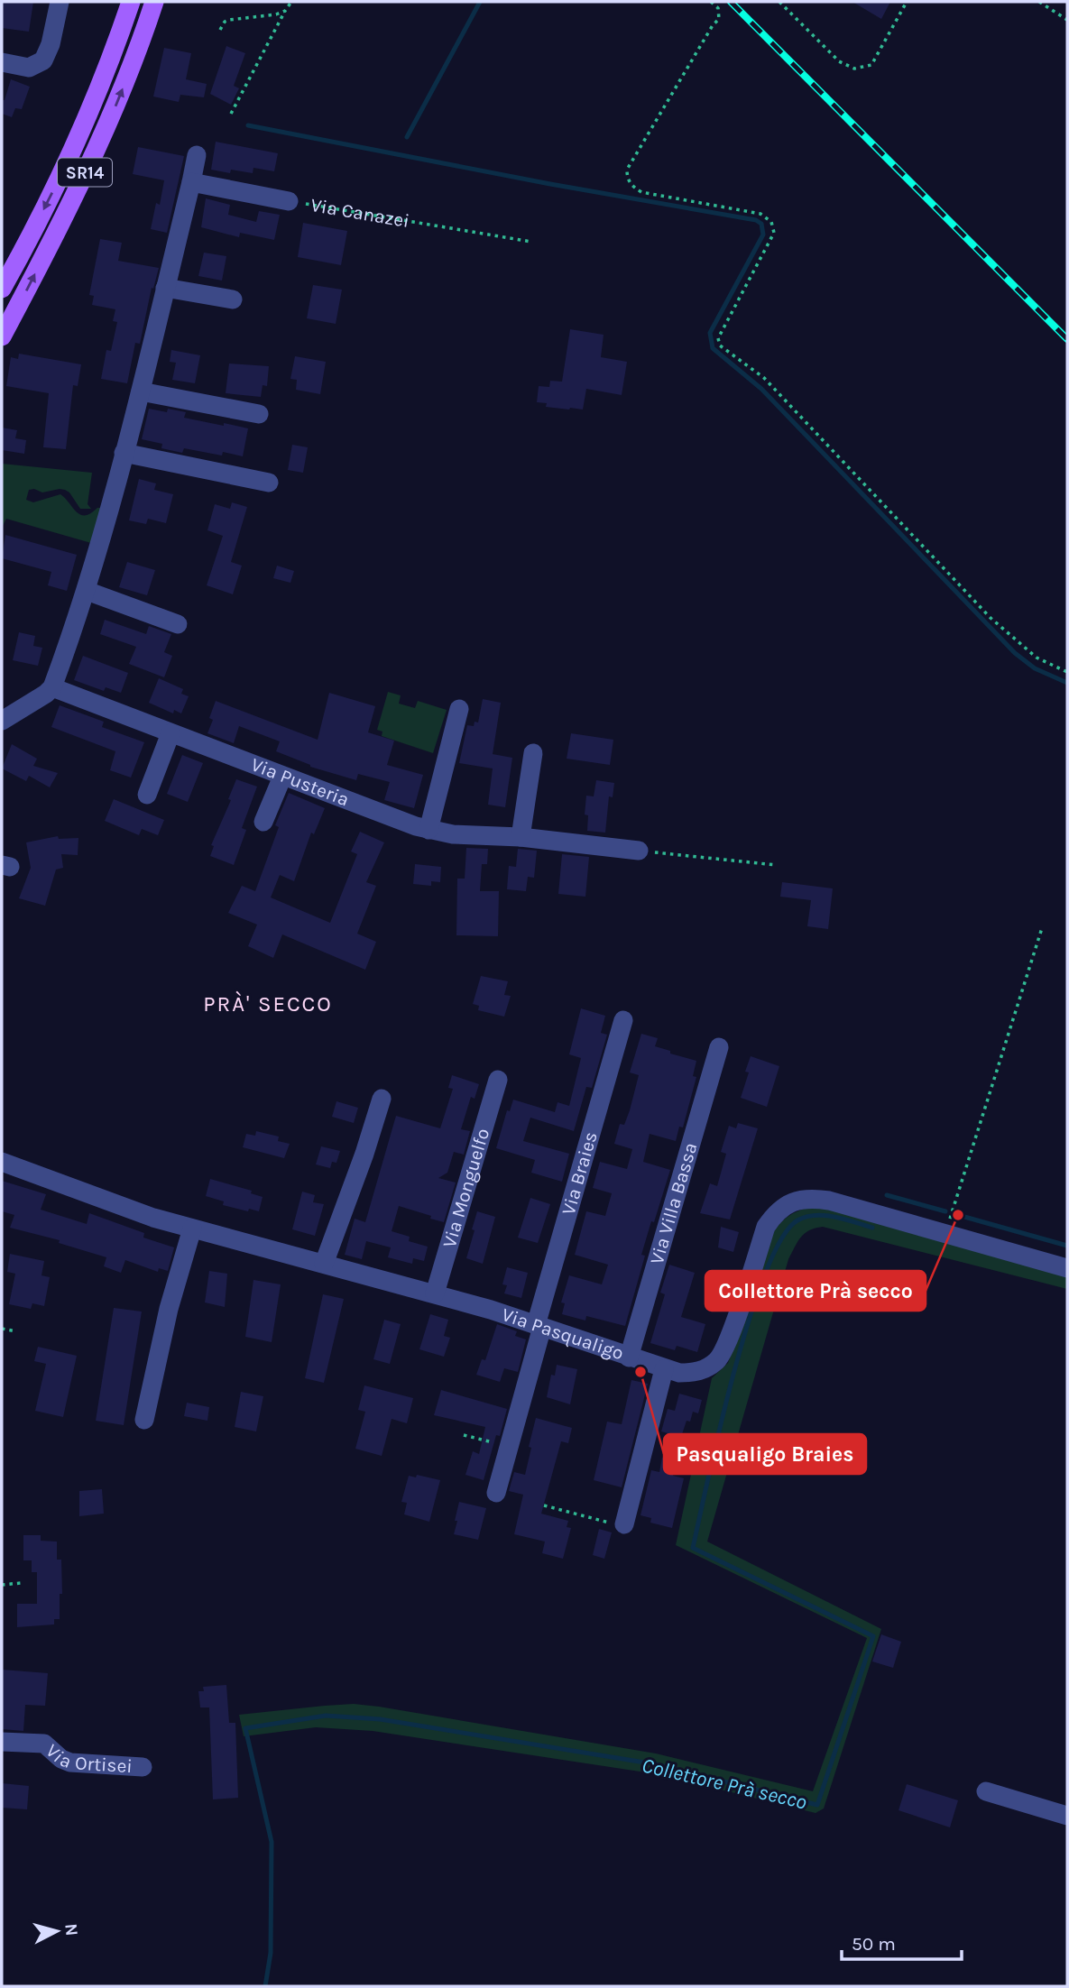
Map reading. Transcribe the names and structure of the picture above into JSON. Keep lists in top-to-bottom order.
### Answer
{
  "streets": {
    "main road": ["SR14"],
    "street": [
      "Via Canazei",
      "Via Pusteria",
      "Via Braies",
      "Via Monguelfo",
      "Via Villa Bassa",
      "Via Pasqualigo",
      "Via Ortisei"
    ]
  },
  "crossings": [
    ["Via Braies", "Via Pasqualigo"],
    ["Via Monguelfo", "Via Pasqualigo"],
    ["Via Villa Bassa", "Via Pasqualigo"]
  ],
  "districts": ["PRÀ' SECCO"],
  "water": ["Collettore Prà secco"],
  "places": ["Collettore Prà secco", "Pasqualigo Braies"],
  "scale_bar": "50 m",
  "north": "right"
}
